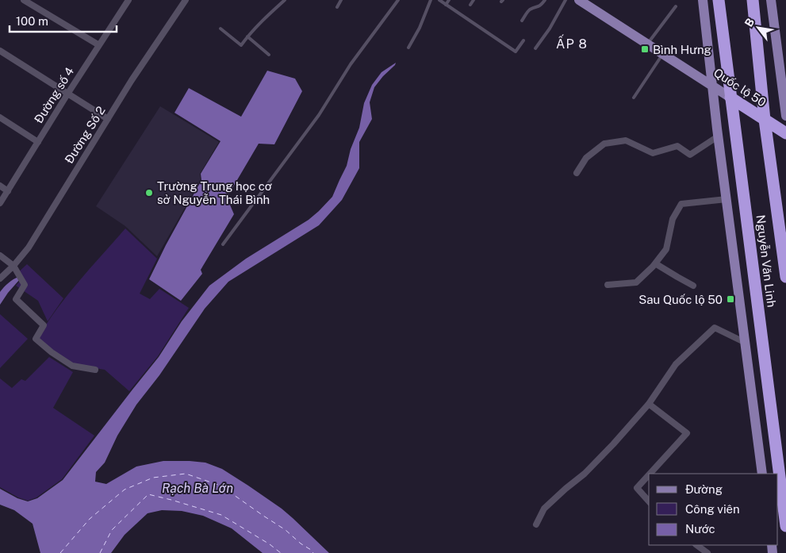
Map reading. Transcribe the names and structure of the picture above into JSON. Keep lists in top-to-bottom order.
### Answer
{
  "streets": {
    "highway": ["Quốc lộ 50", "Nguyễn Văn Linh"],
    "street": ["Đường số 4", "Đường Số 2"]
  },
  "crossings": [
    ["Quốc lộ 50", "Nguyễn Văn Linh"]
  ],
  "districts": ["ẤP 8"],
  "water": ["Rạch Bà Lớn"],
  "places": {
    "transit": ["Bình Hưng", "Sau Quốc lộ 50"],
    "other": ["Trường Trung học cơ sở Nguyễn Thái Bình"]
  },
  "legend": ["Đường", "Công viên", "Nước"],
  "scale_bar": "100 m",
  "north": "top left"
}
